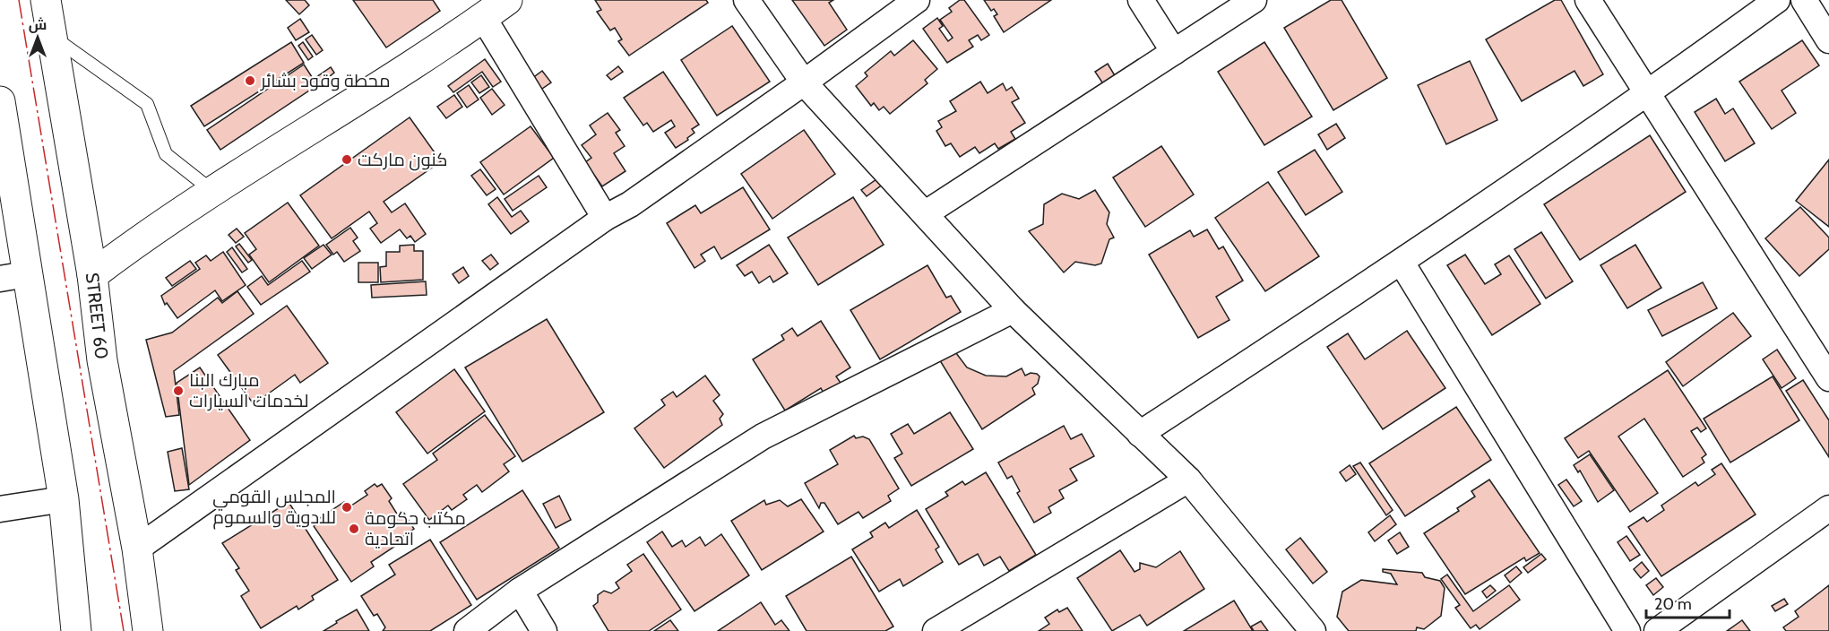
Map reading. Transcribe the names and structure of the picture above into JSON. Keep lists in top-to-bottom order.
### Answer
{
  "streets": {
    "main road": ["STREET 60"]
  },
  "places": [
    "محطة وقود بشائر",
    "كنون ماركت",
    "مبارك البنا لخدمات السيارات",
    "المجلس القومي للادوية والسموم",
    "مكتب حكومة اتحادية"
  ],
  "scale_bar": "20 m",
  "north": "top"
}
